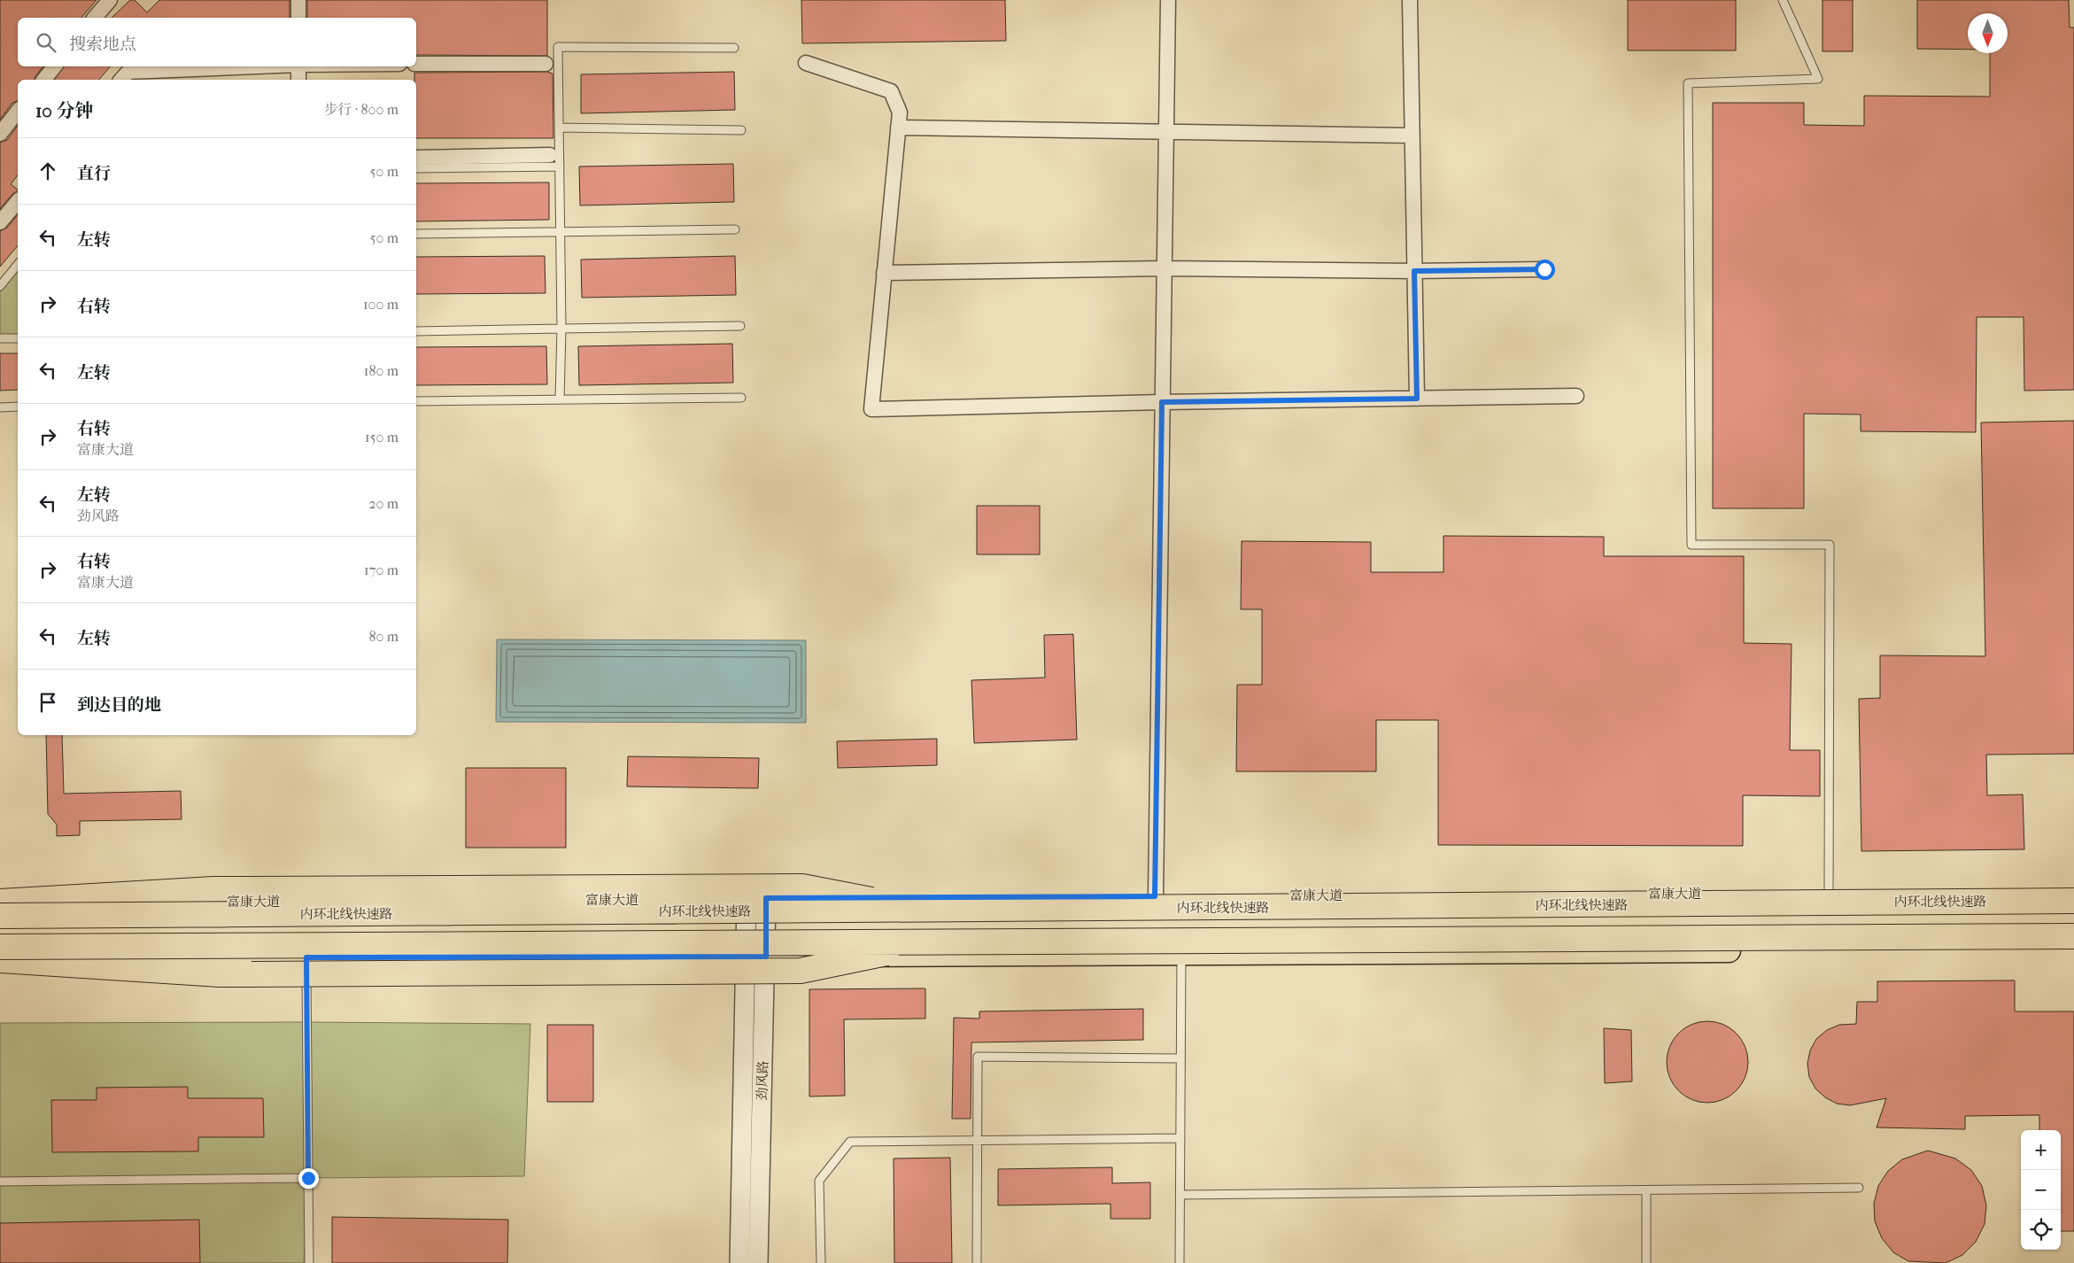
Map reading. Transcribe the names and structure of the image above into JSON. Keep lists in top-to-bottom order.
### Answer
{
  "streets": {
    "highway": ["内环北线快速路"],
    "main road": ["富康大道"],
    "street": ["劲风路"]
  },
  "crossings": [
    ["富康大道", "劲风路"]
  ],
  "north": "bottom",
  "page": {
    "search": "搜索地点",
    "heading": ["10 分钟", "步行 · 800 m"],
    "list": [
      ["直行", "50 m"],
      ["左转", "50 m"],
      ["右转", "100 m"],
      ["左转", "180 m"],
      ["右转", "富康大道", "150 m"],
      ["左转", "劲风路", "20 m"],
      ["右转", "富康大道", "170 m"],
      ["左转", "80 m"],
      "到达目的地"
    ],
    "map_buttons": ["+", "−"]
  }
}
